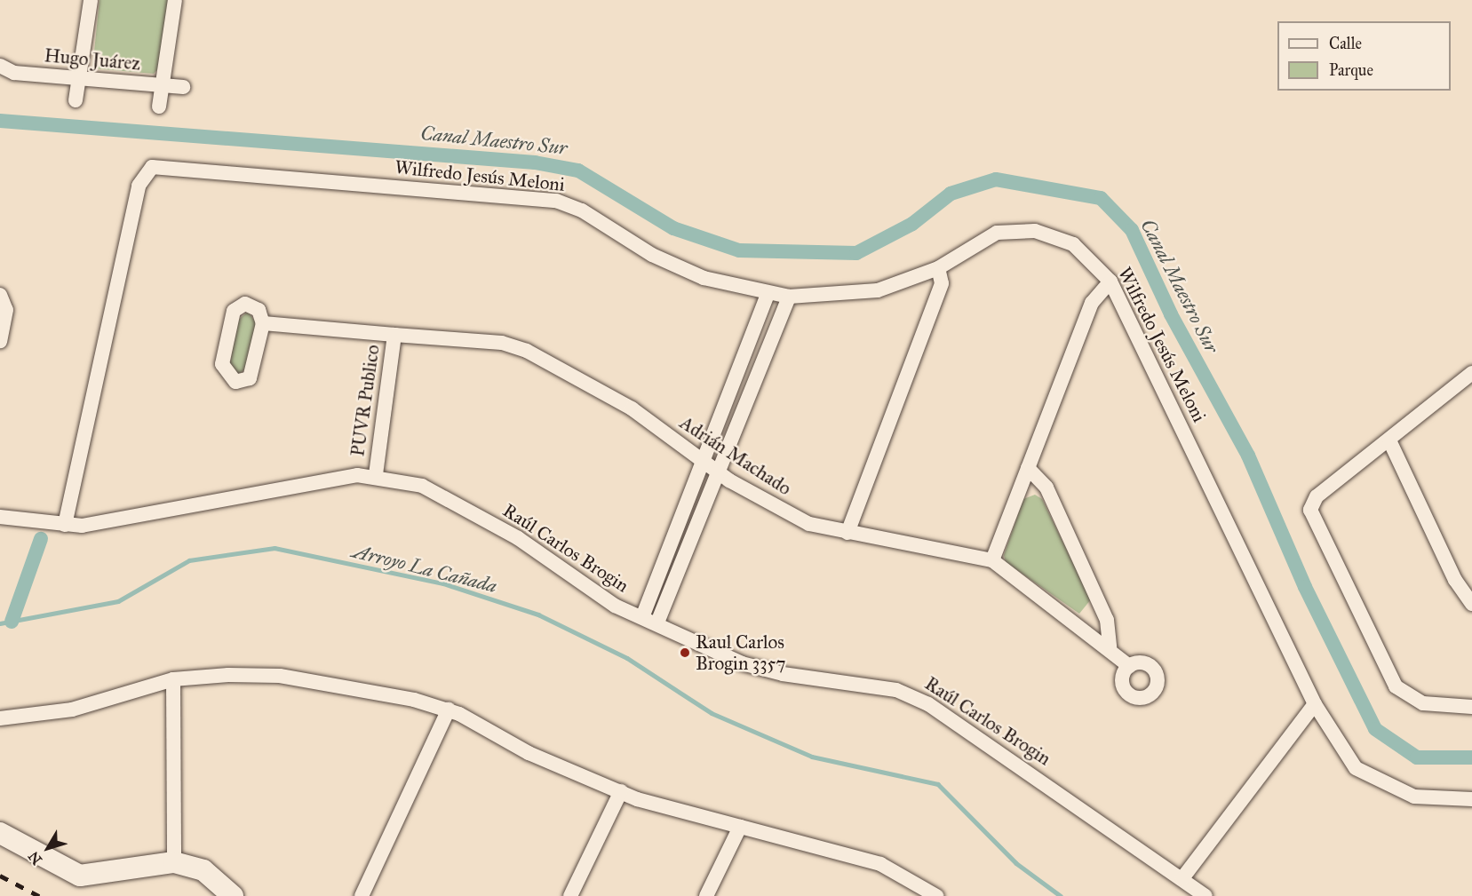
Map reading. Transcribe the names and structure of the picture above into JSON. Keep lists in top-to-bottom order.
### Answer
{
  "streets": {
    "street": [
      "Hugo Juárez",
      "Wilfredo Jesús Meloni",
      "PUVR Publico",
      "Adrián Machado",
      "Raúl Carlos Brogin"
    ]
  },
  "crossings": [
    ["Wilfredo Jesús Meloni", "Raúl Carlos Brogin"],
    ["PUVR Publico", "Adrián Machado"],
    ["PUVR Publico", "Raúl Carlos Brogin"]
  ],
  "water": ["Canal Maestro Sur", "Arroyo La Cañada"],
  "places": ["Raul Carlos Brogin 3357"],
  "legend": ["Calle", "Parque"],
  "north": "bottom left"
}
